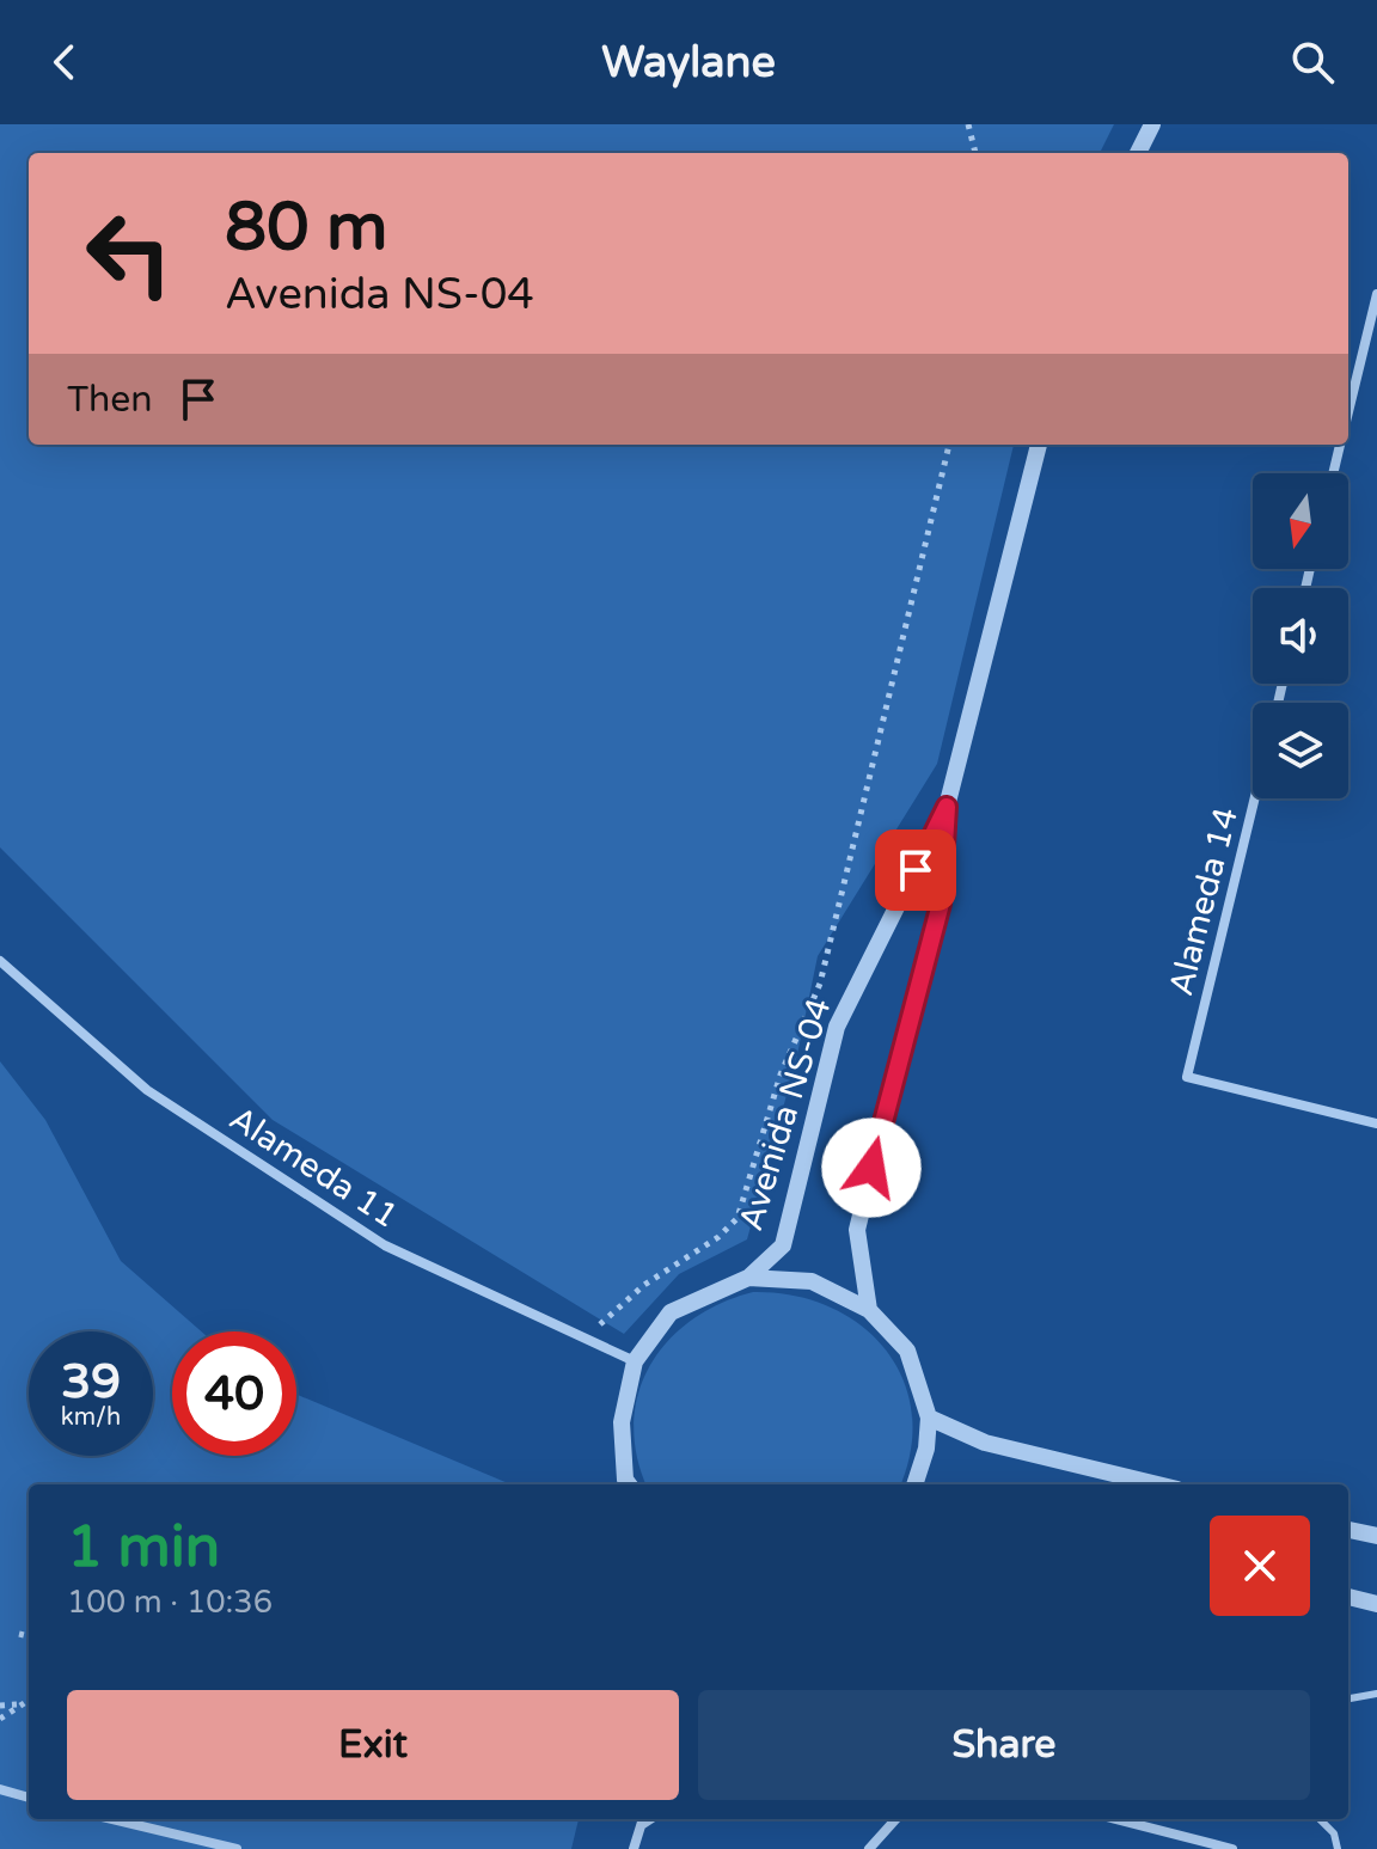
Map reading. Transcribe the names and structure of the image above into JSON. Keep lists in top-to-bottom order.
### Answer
{
  "streets": {
    "street": ["Alameda 14", "Avenida NS-04", "Alameda 11"]
  },
  "north": "bottom",
  "page": {
    "header": "Waylane",
    "turn": ["80 m", "Avenida NS-04"],
    "then": "Then",
    "speed": "39 km/h",
    "limit": "40",
    "heading": ["1 min", "100 m · 10:36"],
    "buttons": ["Exit", "Share"]
  }
}
